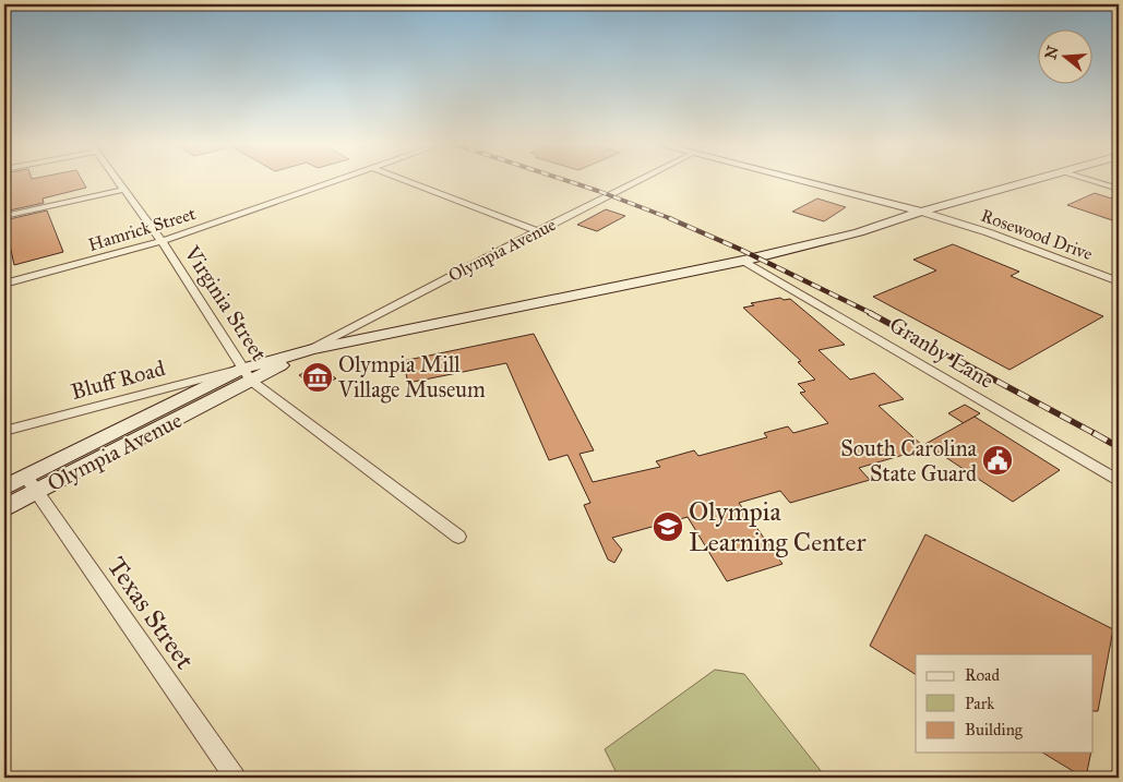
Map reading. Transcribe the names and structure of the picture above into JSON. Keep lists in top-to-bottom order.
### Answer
{
  "streets": {
    "main road": ["Rosewood Drive", "Olympia Avenue"],
    "street": [
      "Hamrick Street",
      "Virginia Street",
      "Granby Lane",
      "Bluff Road",
      "Texas Street"
    ]
  },
  "crossings": [
    ["Hamrick Street", "Virginia Street"],
    ["Olympia Avenue", "Virginia Street"],
    ["Olympia Avenue", "Bluff Road"],
    ["Olympia Avenue", "Texas Street"],
    ["Virginia Street", "Bluff Road"]
  ],
  "places": {
    "museum": ["Olympia Mill Village Museum"],
    "public building": ["South Carolina State Guard"],
    "school or university": ["Olympia Learning Center"]
  },
  "legend": ["Road", "Park", "Building"],
  "north": "left"
}
